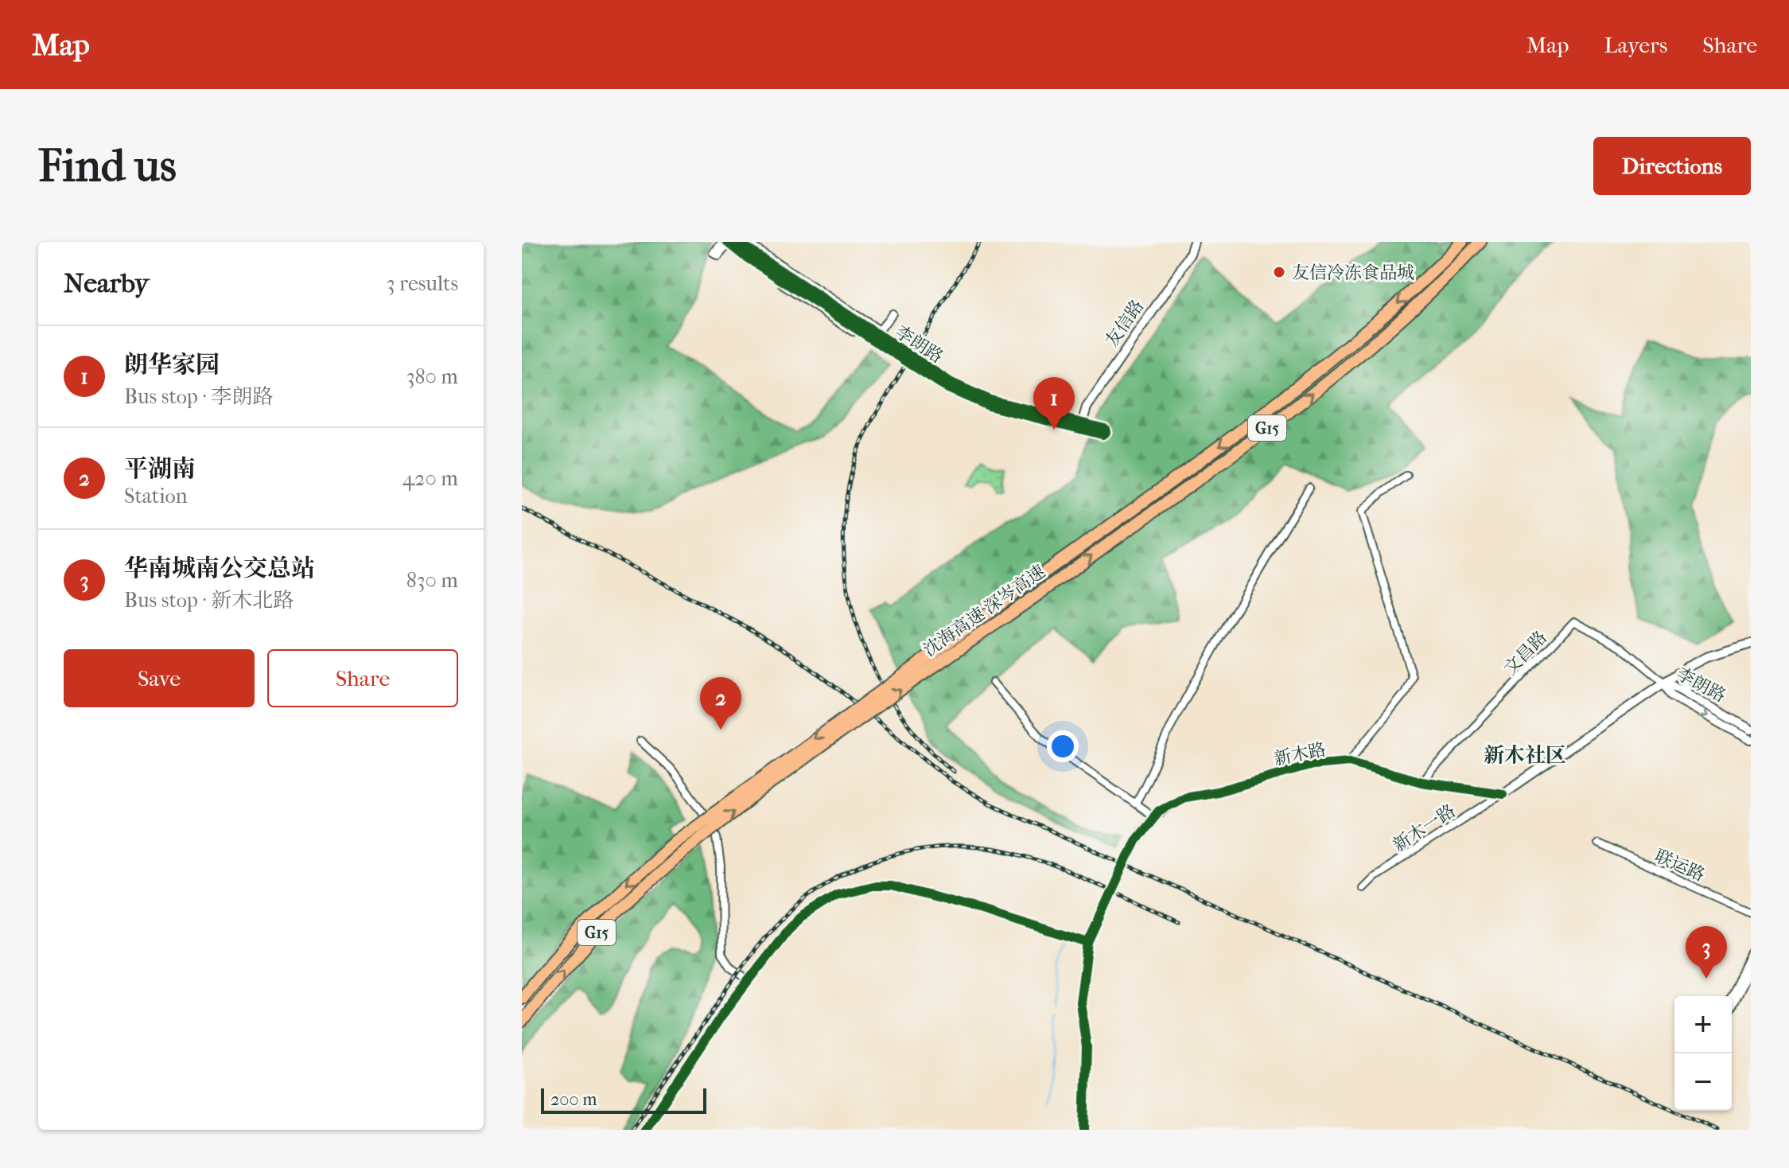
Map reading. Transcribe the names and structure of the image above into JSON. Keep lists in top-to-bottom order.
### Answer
{
  "streets": {
    "highway": ["G15", "沈海高速 深岑高速"],
    "street": [
      "友信路",
      "李朗路",
      "文昌路",
      "新木路",
      "新木一路",
      "联运路"
    ]
  },
  "crossings": [
    ["友信路", "李朗路"],
    ["李朗路", "文昌路"],
    ["文昌路", "新木路"],
    ["新木路", "新木一路"]
  ],
  "districts": ["新木社区"],
  "places": ["友信冷冻食品城"],
  "scale_bar": "200 m",
  "page": {
    "header": "Map",
    "nav": ["Map", "Layers", "Share"],
    "buttons": [
      "Directions",
      ["Save", "Share"]
    ],
    "title": "Find us",
    "heading": ["Nearby", "3 results"],
    "list": [
      {
        "mark": "1",
        "name": "朗华家园",
        "note": "Bus stop · 李朗路",
        "value": "380 m"
      },
      {
        "mark": "2",
        "name": "平湖南",
        "note": "Station",
        "value": "420 m"
      },
      {
        "mark": "3",
        "name": "华南城南公交总站",
        "note": "Bus stop · 新木北路",
        "value": "830 m"
      }
    ],
    "pins": ["1", "2", "3"],
    "map_buttons": ["+", "−"],
    "scale": "200 m"
  }
}
